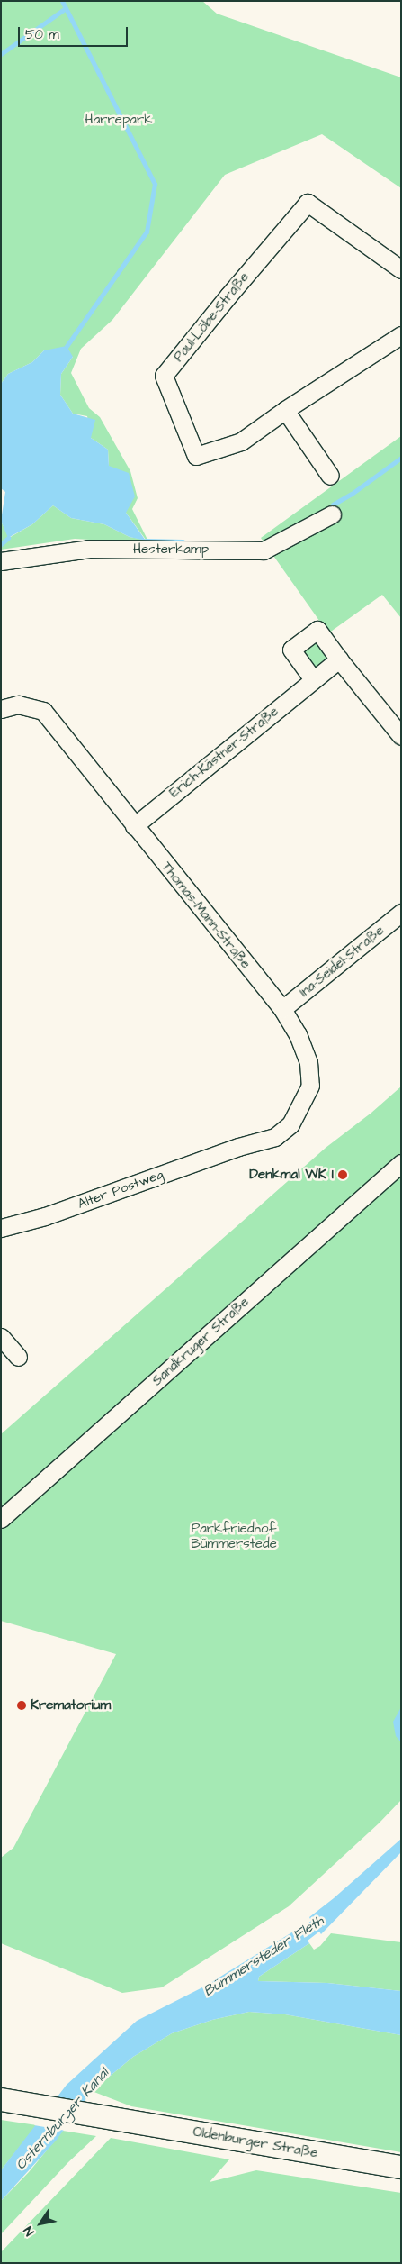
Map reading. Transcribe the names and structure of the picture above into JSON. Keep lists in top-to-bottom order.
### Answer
{
  "streets": {
    "main road": ["Oldenburger Straße"],
    "street": [
      "Paul-Löbe-Straße",
      "Hesterkamp",
      "Erich-Kästner-Straße",
      "Thomas-Mann-Straße",
      "Ina-Seidel-Straße",
      "Alter Postweg",
      "Sandkruger Straße"
    ]
  },
  "crossings": [
    ["Erich-Kästner-Straße", "Thomas-Mann-Straße"],
    ["Thomas-Mann-Straße", "Ina-Seidel-Straße"],
    ["Thomas-Mann-Straße", "Alter Postweg"]
  ],
  "water": ["Bümmersteder Fleth", "Osternburger Kanal"],
  "parks": ["Harrepark", "Parkfriedhof Bümmerstede"],
  "places": ["Denkmal WK I", "Krematorium"],
  "scale_bar": "50 m",
  "north": "bottom left"
}
